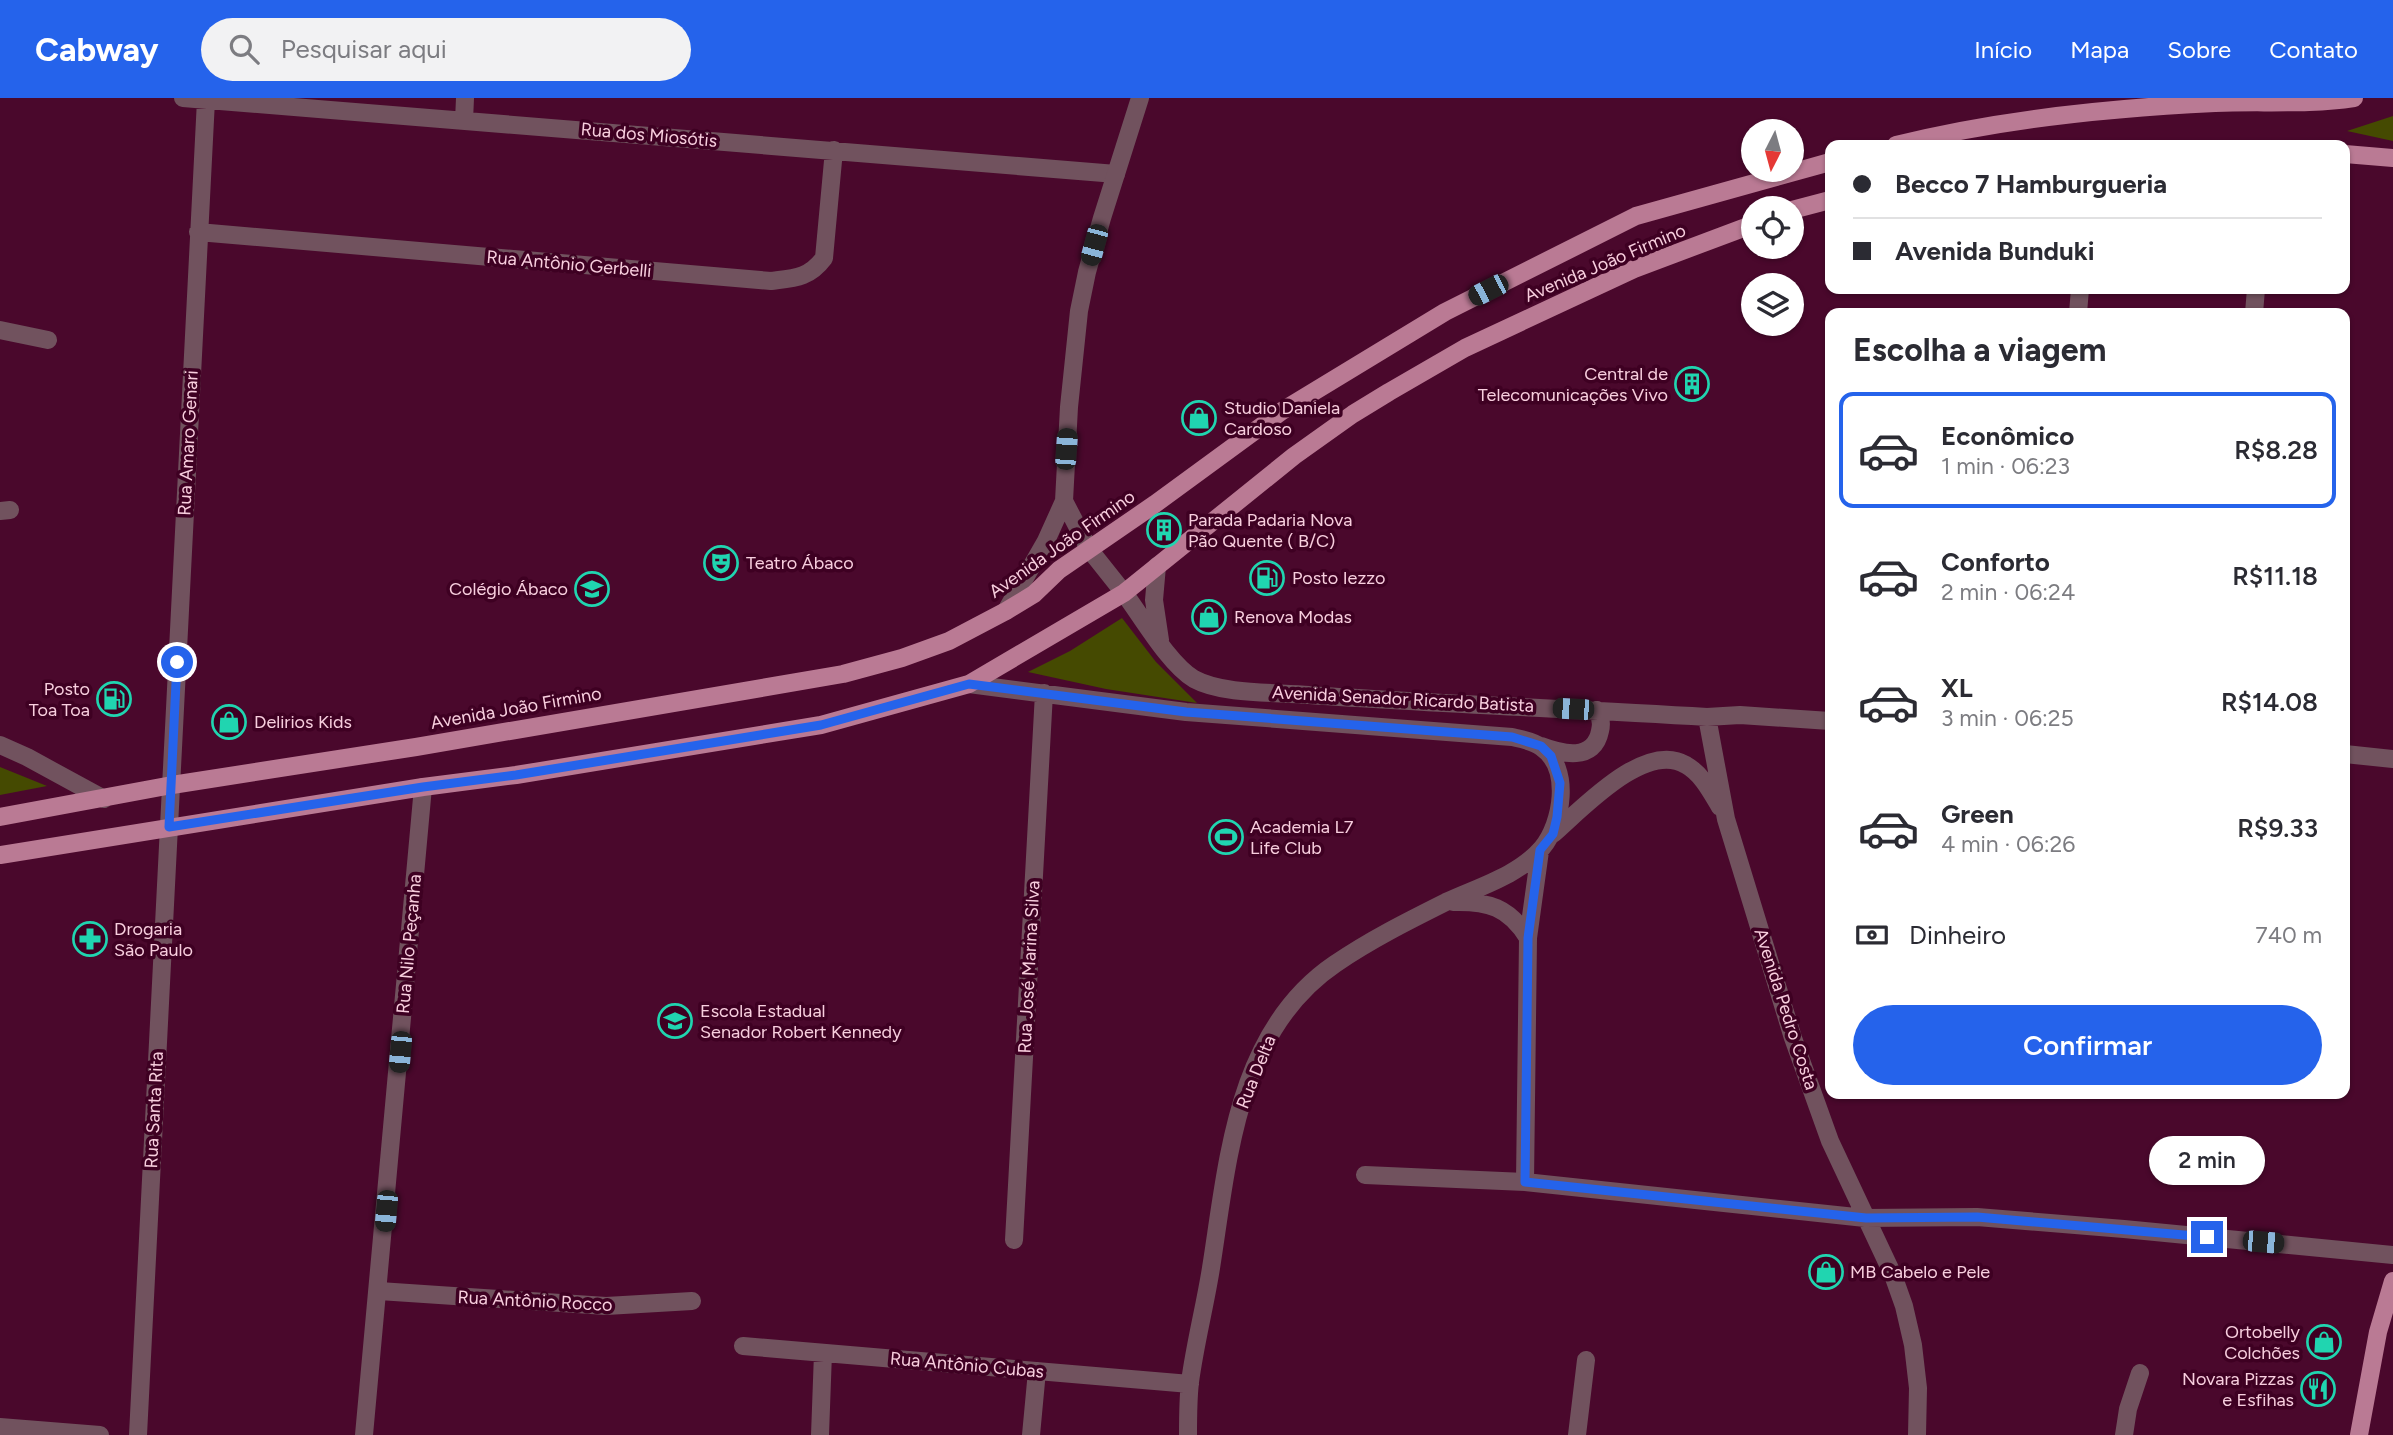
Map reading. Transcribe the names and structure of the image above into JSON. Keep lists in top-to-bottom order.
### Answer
{
  "streets": {
    "main road": ["Avenida João Firmino"],
    "street": [
      "Rua dos Miosótis",
      "Rua Antônio Gerbelli",
      "Rua Amaro Genari",
      "Avenida Senador Ricardo Batista",
      "Rua Nilo Peçanha",
      "Rua José Marina Silva",
      "Avenida Pedro Costa",
      "Rua Delta",
      "Rua Santa Rita",
      "Rua Antônio Rocco",
      "Rua Antônio Cubas"
    ]
  },
  "crossings": [
    ["Rua dos Miosótis", "Rua Antônio Gerbelli"],
    ["Rua dos Miosótis", "Rua Amaro Genari"],
    ["Avenida João Firmino", "Rua Amaro Genari"],
    ["Avenida João Firmino", "Avenida Senador Ricardo Batista"],
    ["Avenida João Firmino", "Rua Nilo Peçanha"],
    ["Avenida João Firmino", "Rua Santa Rita"],
    ["Rua Antônio Gerbelli", "Rua Amaro Genari"],
    ["Rua Amaro Genari", "Rua Santa Rita"],
    ["Avenida Senador Ricardo Batista", "Rua José Marina Silva"],
    ["Rua Nilo Peçanha", "Rua Antônio Rocco"],
    ["Rua Delta", "Rua Antônio Cubas"]
  ],
  "places": {
    "building": ["Central de Telecomunicações Vivo", "Parada Padaria Nova Pão Quente ( B/C)"],
    "shop": [
      "Studio Daniela Cardoso",
      "Renova Modas",
      "Delirios Kids",
      "MB Cabelo e Pele",
      "Ortobelly Colchões"
    ],
    "theatre": ["Teatro Ábaco"],
    "fuel station": ["Posto Iezzo", "Posto Toa Toa"],
    "school or university": ["Colégio Ábaco", "Escola Estadual Senador Robert Kennedy"],
    "sports": ["Academia L7 Life Club"],
    "pharmacy": ["Drogaria São Paulo"],
    "restaurant": ["Novara Pizzas e Esfihas"]
  },
  "north": "bottom",
  "page": {
    "header": "Cabway",
    "search": "Pesquisar aqui",
    "nav": [
      "Início",
      "Mapa",
      "Sobre",
      "Contato"
    ],
    "banner": ["Becco 7 Hamburgueria", "Avenida Bunduki"],
    "heading": "Escolha a viagem",
    "list": [
      {
        "name": "Econômico",
        "note": "1 min · 06:23",
        "value": "R$8.28"
      },
      {
        "name": "Conforto",
        "note": "2 min · 06:24",
        "value": "R$11.18"
      },
      {
        "name": "XL",
        "note": "3 min · 06:25",
        "value": "R$14.08"
      },
      {
        "name": "Green",
        "note": "4 min · 06:26",
        "value": "R$9.33"
      }
    ],
    "pay": ["Dinheiro", "740 m"],
    "buttons": "Confirmar",
    "bubble": "2 min"
  }
}
